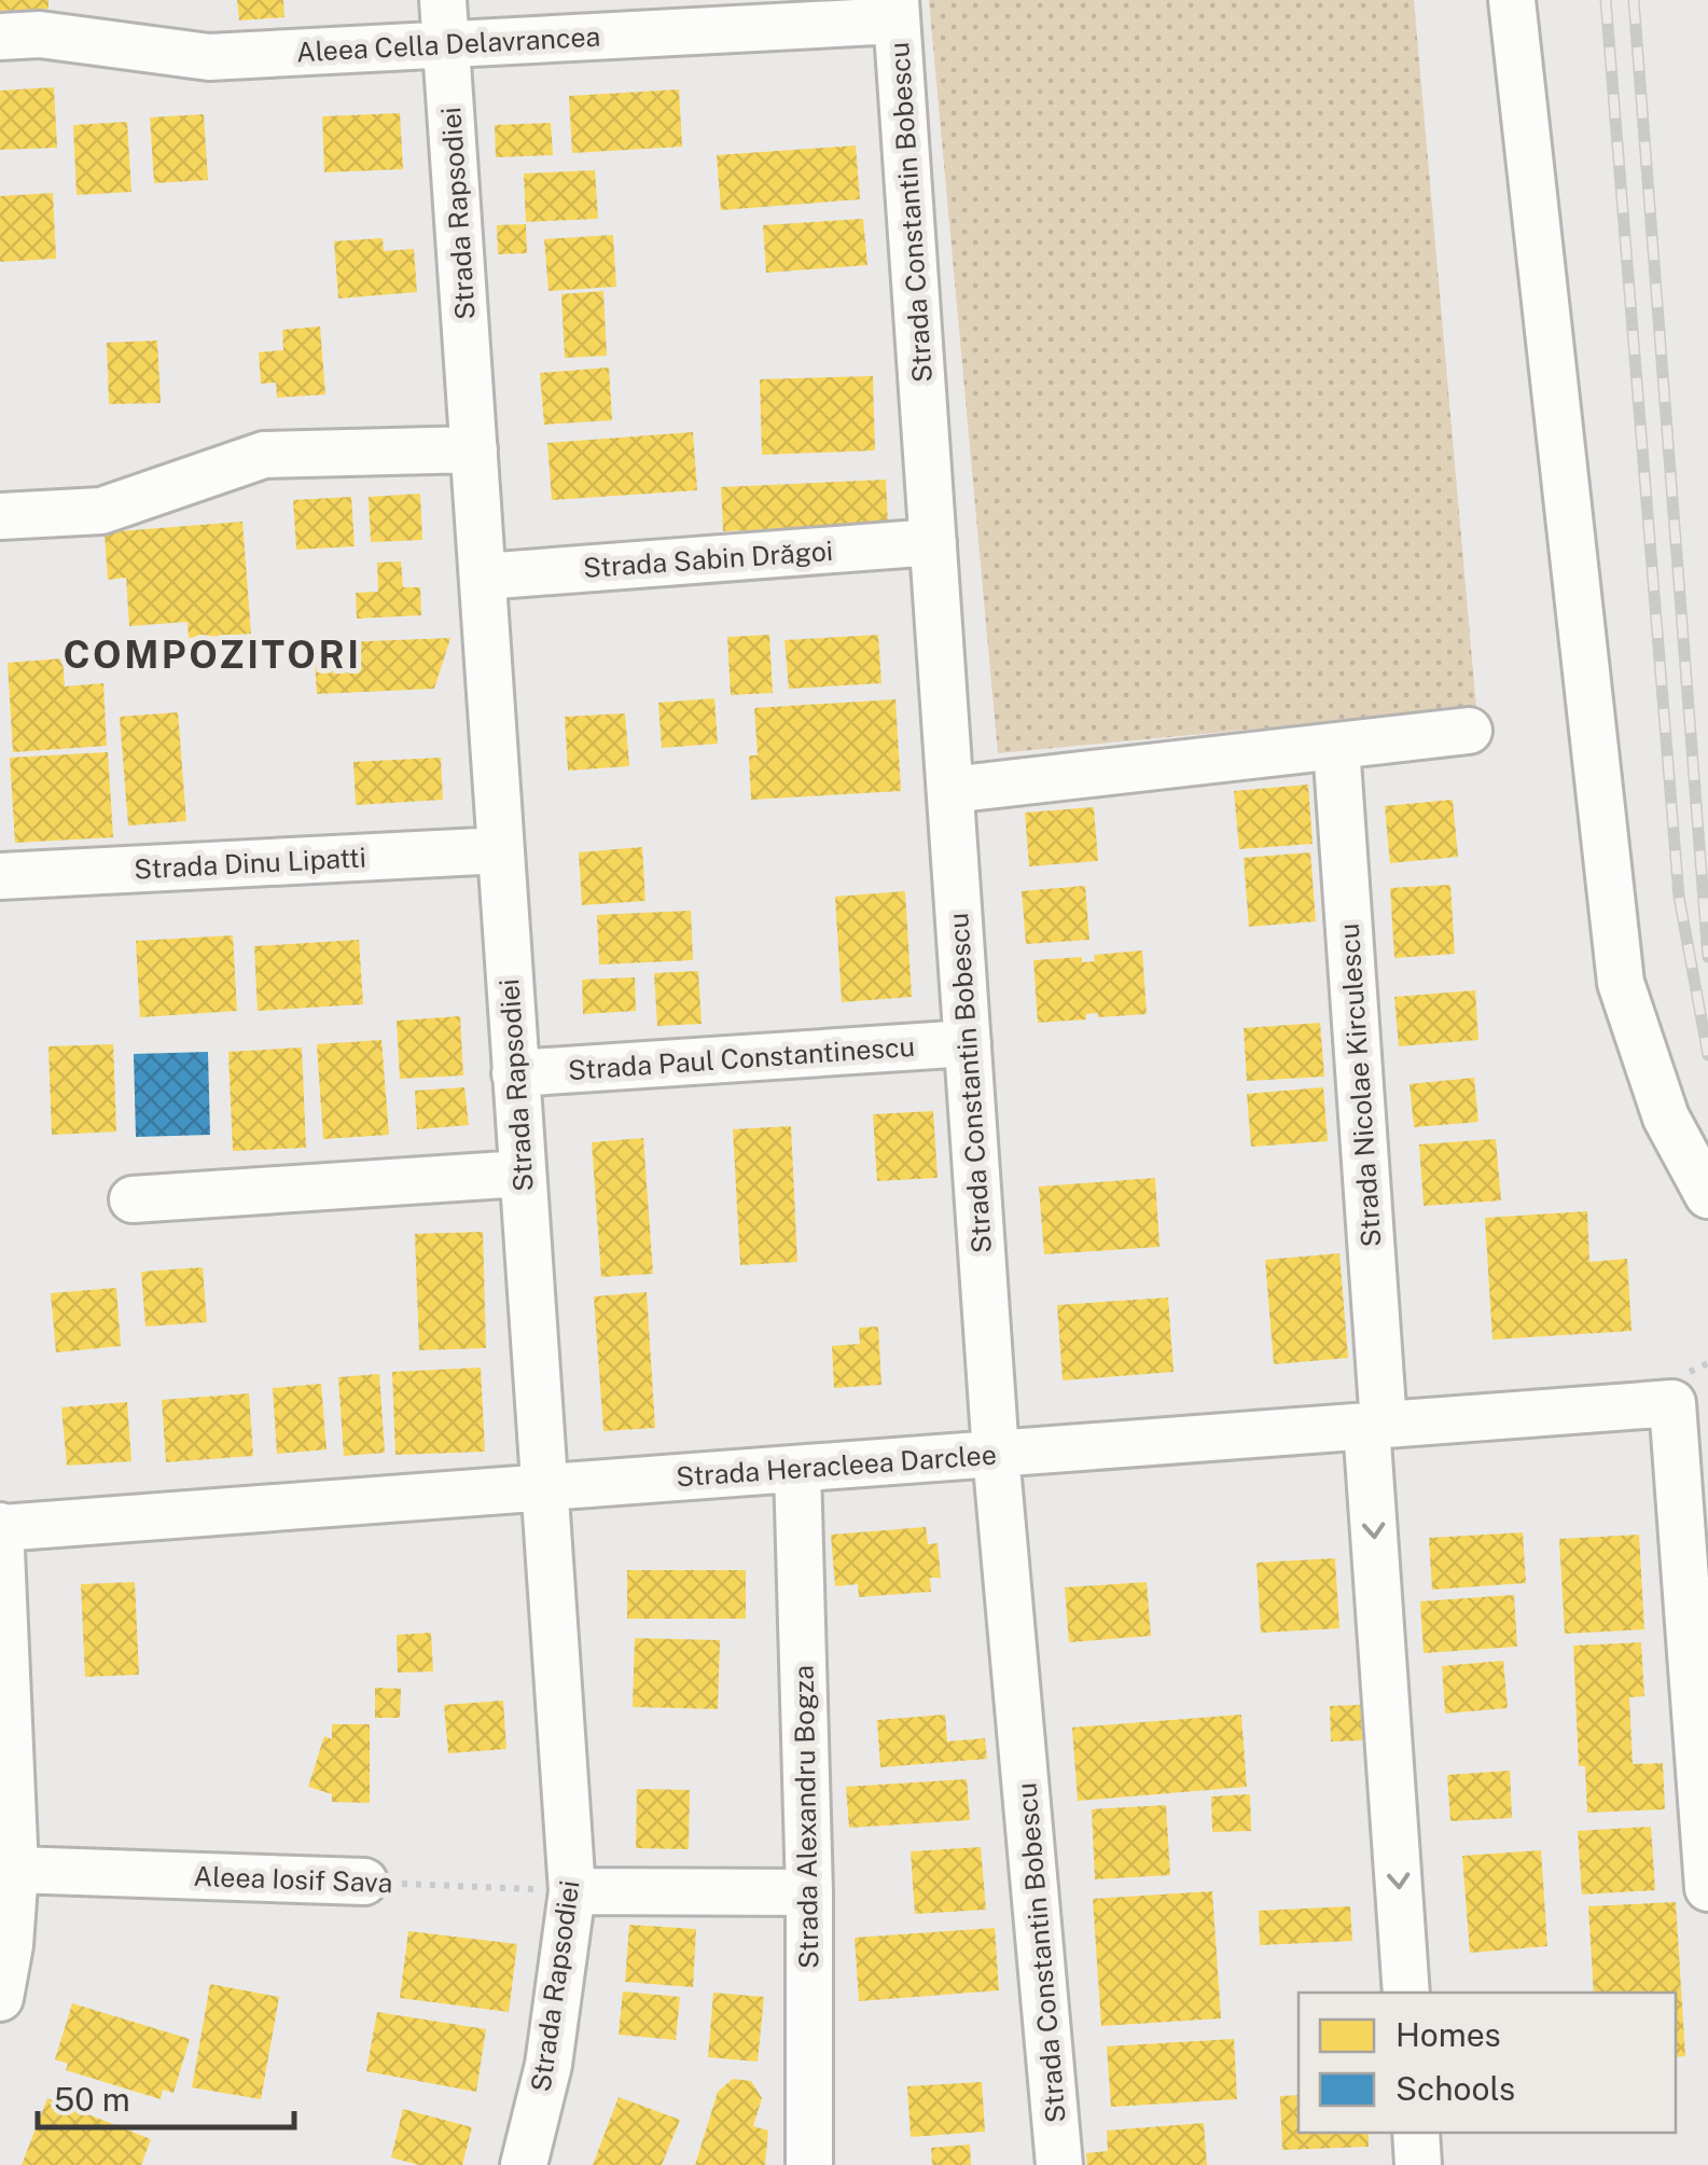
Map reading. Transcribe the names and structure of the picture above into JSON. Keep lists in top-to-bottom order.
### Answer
{
  "streets": {
    "street": [
      "Aleea Cella Delavrancea",
      "Strada Constantin Bobescu",
      "Strada Rapsodiei",
      "Strada Sabin Drăgoi",
      "Strada Dinu Lipatti",
      "Strada Paul Constantinescu",
      "Strada Nicolae Kirculescu",
      "Strada Heracleea Darclee",
      "Strada Alexandru Bogza",
      "Aleea Iosif Sava"
    ]
  },
  "crossings": [
    ["Aleea Cella Delavrancea", "Strada Constantin Bobescu"],
    ["Aleea Cella Delavrancea", "Strada Rapsodiei"],
    ["Strada Constantin Bobescu", "Strada Sabin Drăgoi"],
    ["Strada Constantin Bobescu", "Strada Paul Constantinescu"],
    ["Strada Constantin Bobescu", "Strada Heracleea Darclee"],
    ["Strada Rapsodiei", "Strada Sabin Drăgoi"],
    ["Strada Rapsodiei", "Strada Dinu Lipatti"],
    ["Strada Rapsodiei", "Strada Paul Constantinescu"],
    ["Strada Rapsodiei", "Strada Heracleea Darclee"],
    ["Strada Rapsodiei", "Aleea Iosif Sava"],
    ["Strada Nicolae Kirculescu", "Strada Heracleea Darclee"],
    ["Strada Heracleea Darclee", "Strada Alexandru Bogza"]
  ],
  "one_way": ["Strada Nicolae Kirculescu"],
  "districts": ["COMPOZITORI"],
  "legend": ["Homes", "Schools"],
  "scale_bar": "50 m"
}
